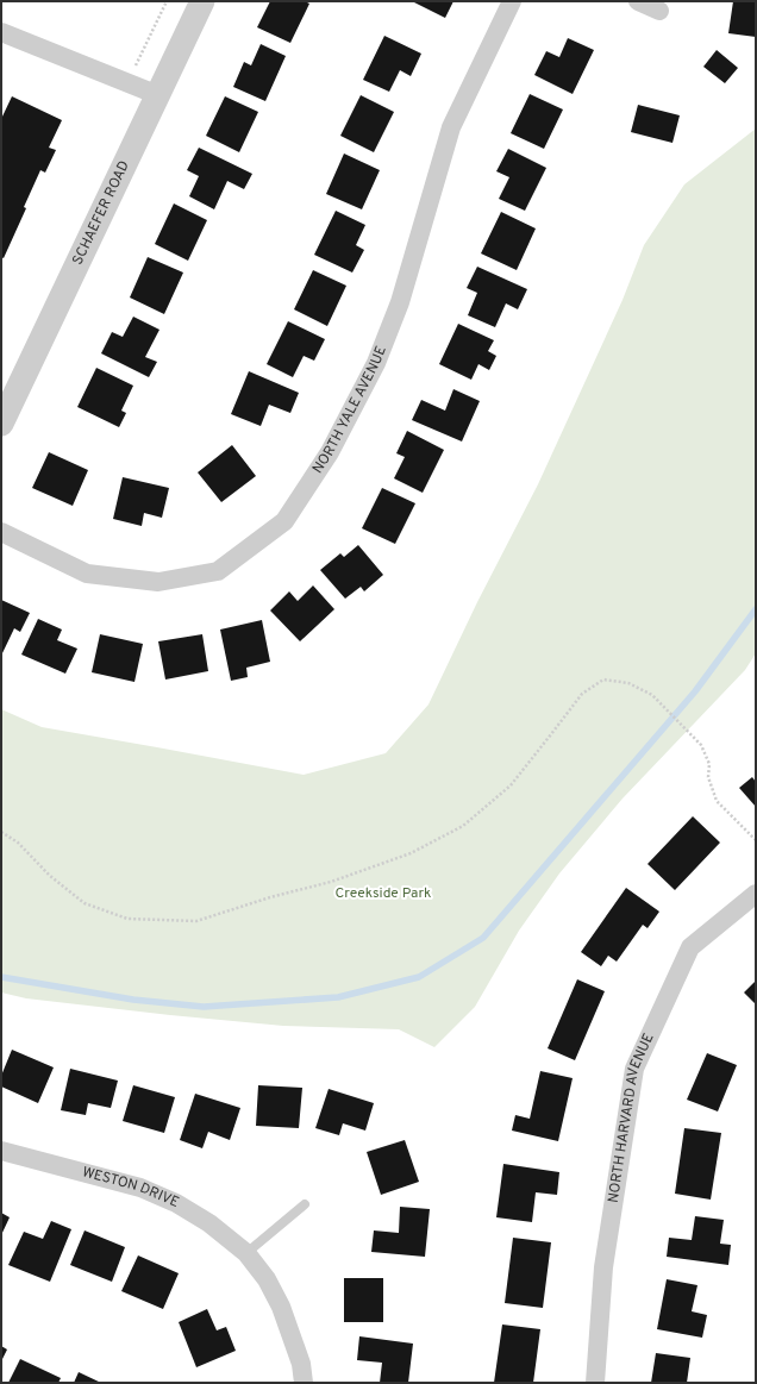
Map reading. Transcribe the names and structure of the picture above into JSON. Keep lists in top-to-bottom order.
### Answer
{
  "streets": {
    "street": [
      "SCHAEFER ROAD",
      "NORTH YALE AVENUE",
      "NORTH HARVARD AVENUE",
      "WESTON DRIVE"
    ]
  },
  "parks": ["Creekside Park"]
}
